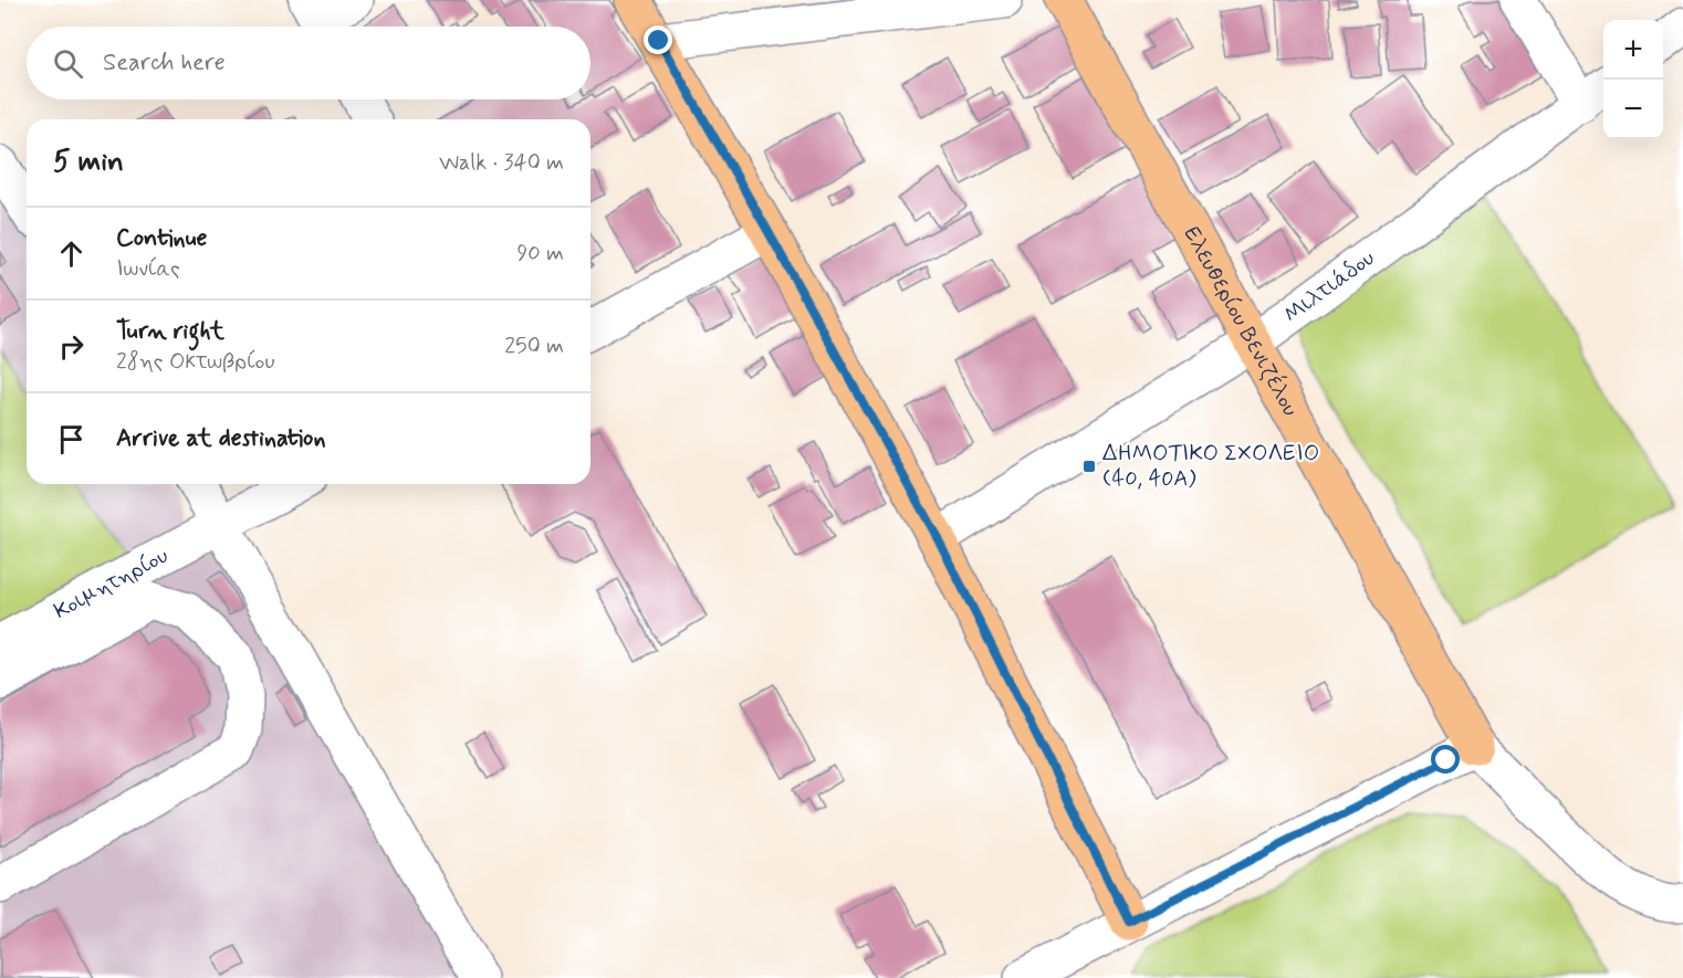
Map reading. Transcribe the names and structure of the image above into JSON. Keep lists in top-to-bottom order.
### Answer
{
  "streets": {
    "main road": ["Ελευθερίου Βενιζέλου"],
    "street": ["Μιλτιάδου", "Κοιμητηρίου"]
  },
  "crossings": [
    ["Μιλτιάδου", "Ελευθερίου Βενιζέλου"]
  ],
  "places": {
    "transit": ["ΔΗΜΟΤΙΚΟ ΣΧΟΛΕΙΟ (40, 40Α)"]
  },
  "page": {
    "map_buttons": ["+", "−"],
    "search": "Search here",
    "heading": ["5 min", "Walk · 340 m"],
    "list": [
      ["Continue", "Ιωνίας", "90 m"],
      ["Turn right", "28ης Οκτωβρίου", "250 m"],
      "Arrive at destination"
    ]
  }
}
